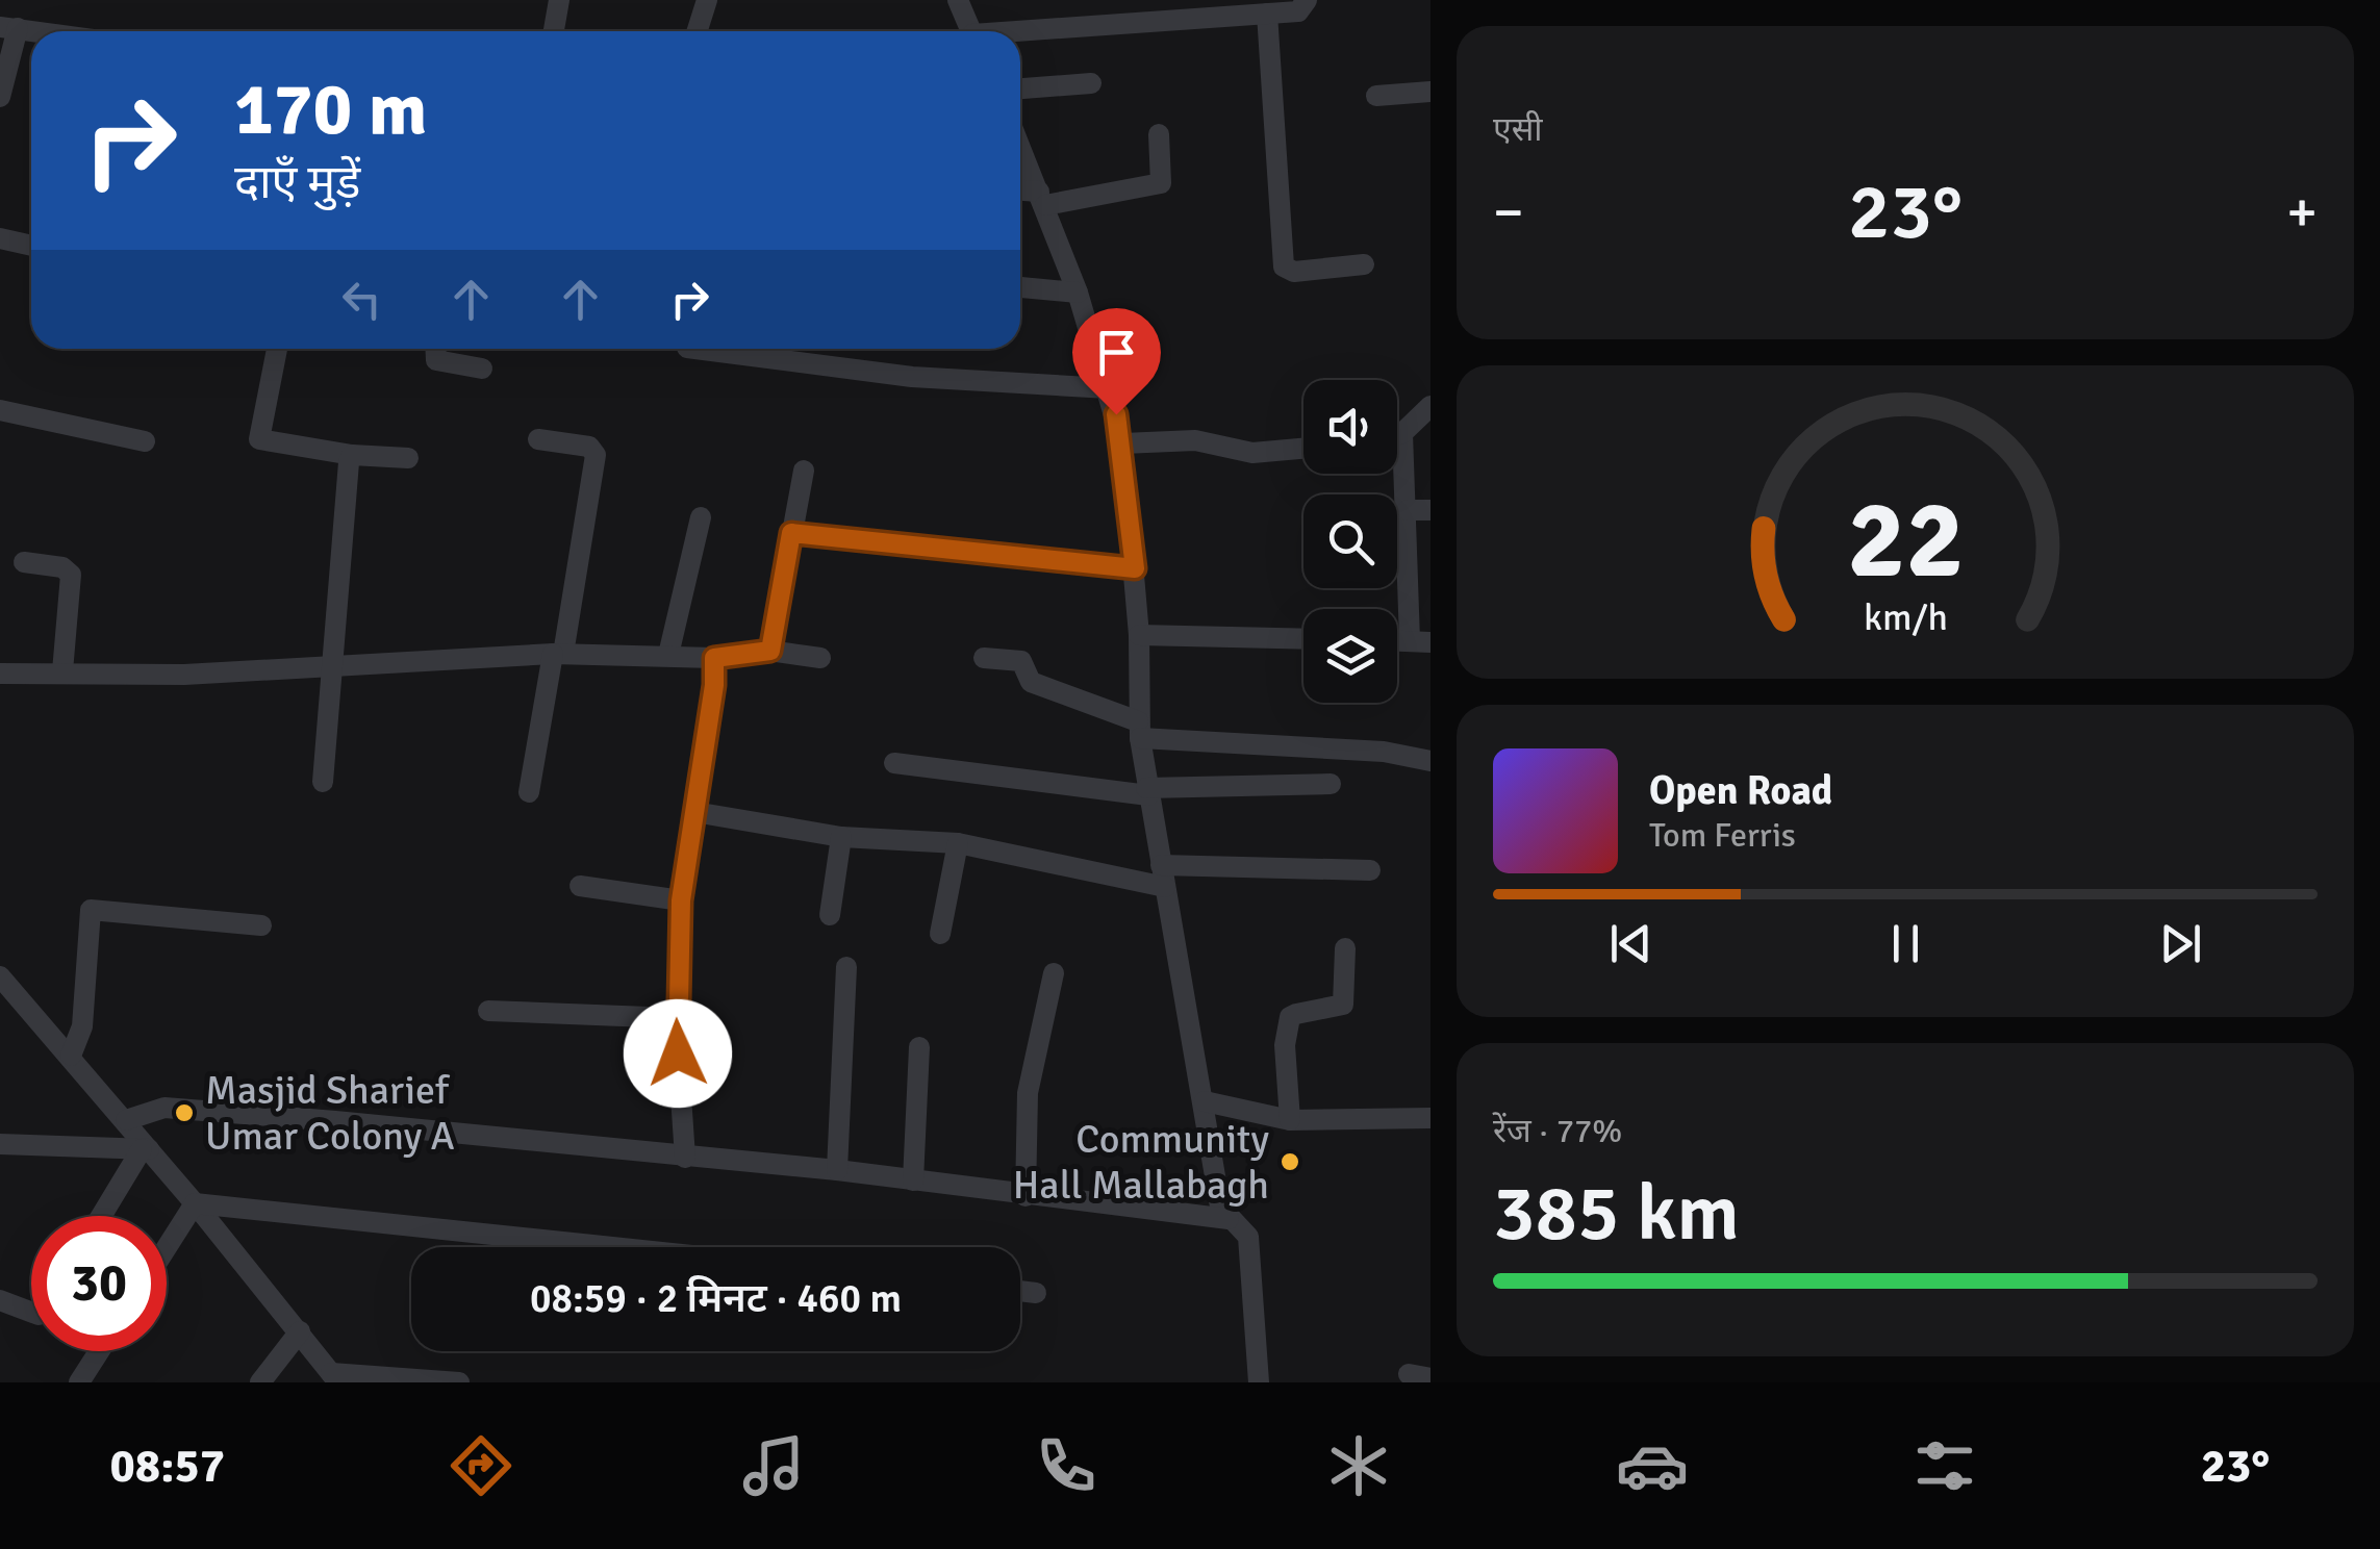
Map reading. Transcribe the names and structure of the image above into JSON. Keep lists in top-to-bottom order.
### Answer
{
  "places": ["Masjid Sharief Umar Colony A", "Community Hall Mallabagh"],
  "page": {
    "tile": [
      "एसी",
      ["रेंज · 77%", "385 km"]
    ],
    "turn": ["170 m", "दाएँ मुड़ें"],
    "heat": ["−", "23°", "+"],
    "song": ["Open Road", "Tom Ferris"],
    "limit": "30",
    "trip": "08:59 · 2 मिनट · 460 m",
    "tabs": ["08:57", "23°"],
    "gauge": ["22", "km/h"]
  }
}
